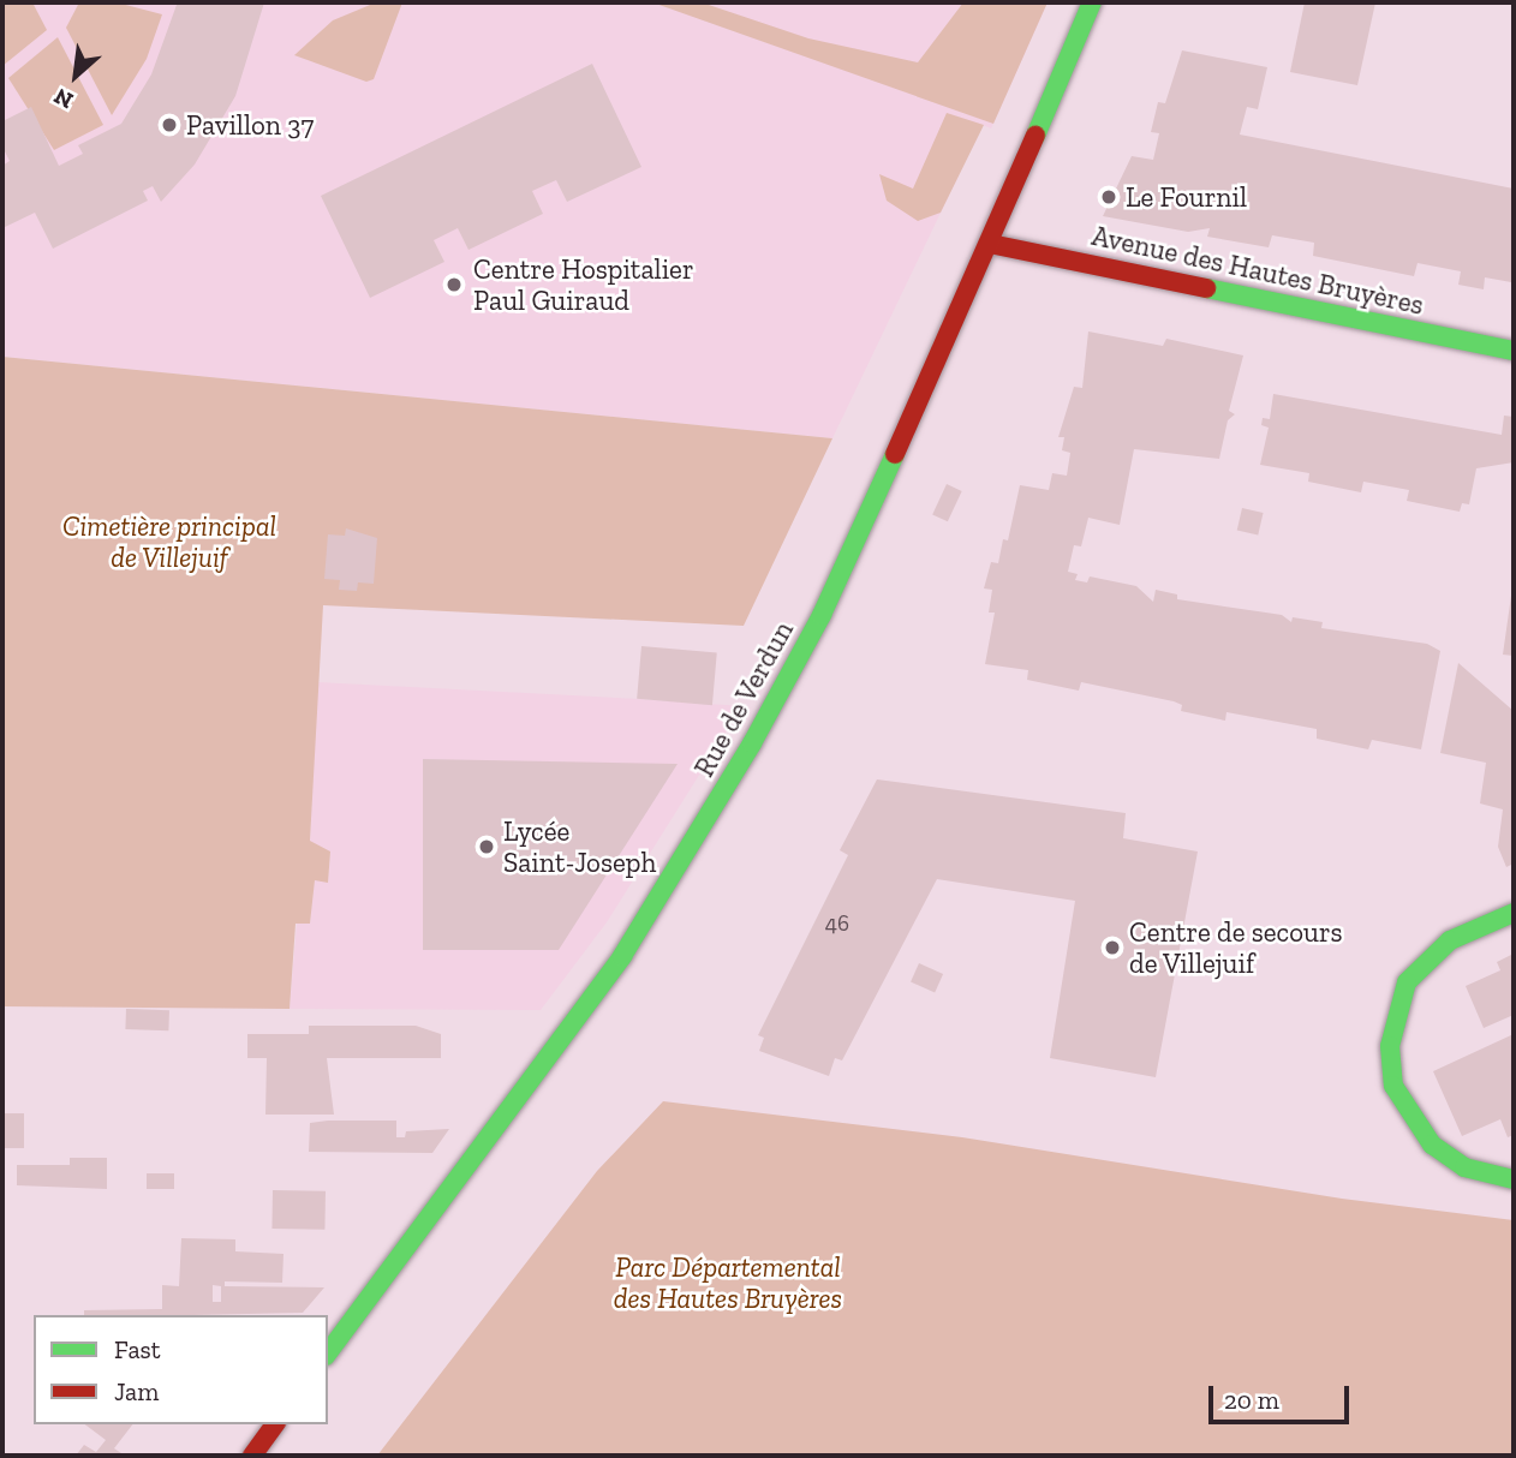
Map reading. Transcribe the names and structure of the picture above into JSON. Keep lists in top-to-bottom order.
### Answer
{
  "streets": {
    "street": ["Avenue des Hautes Bruyères", "Rue de Verdun"]
  },
  "crossings": [
    ["Avenue des Hautes Bruyères", "Rue de Verdun"]
  ],
  "parks": ["Cimetière principal de Villejuif", "Parc Départemental des Hautes Bruyères"],
  "places": [
    "Pavillon 37",
    "Le Fournil",
    "Centre Hospitalier Paul Guiraud",
    "Lycée Saint-Joseph",
    "Centre de secours de Villejuif"
  ],
  "house_numbers": ["46"],
  "legend": ["Fast", "Jam"],
  "scale_bar": "20 m",
  "north": "bottom left"
}
